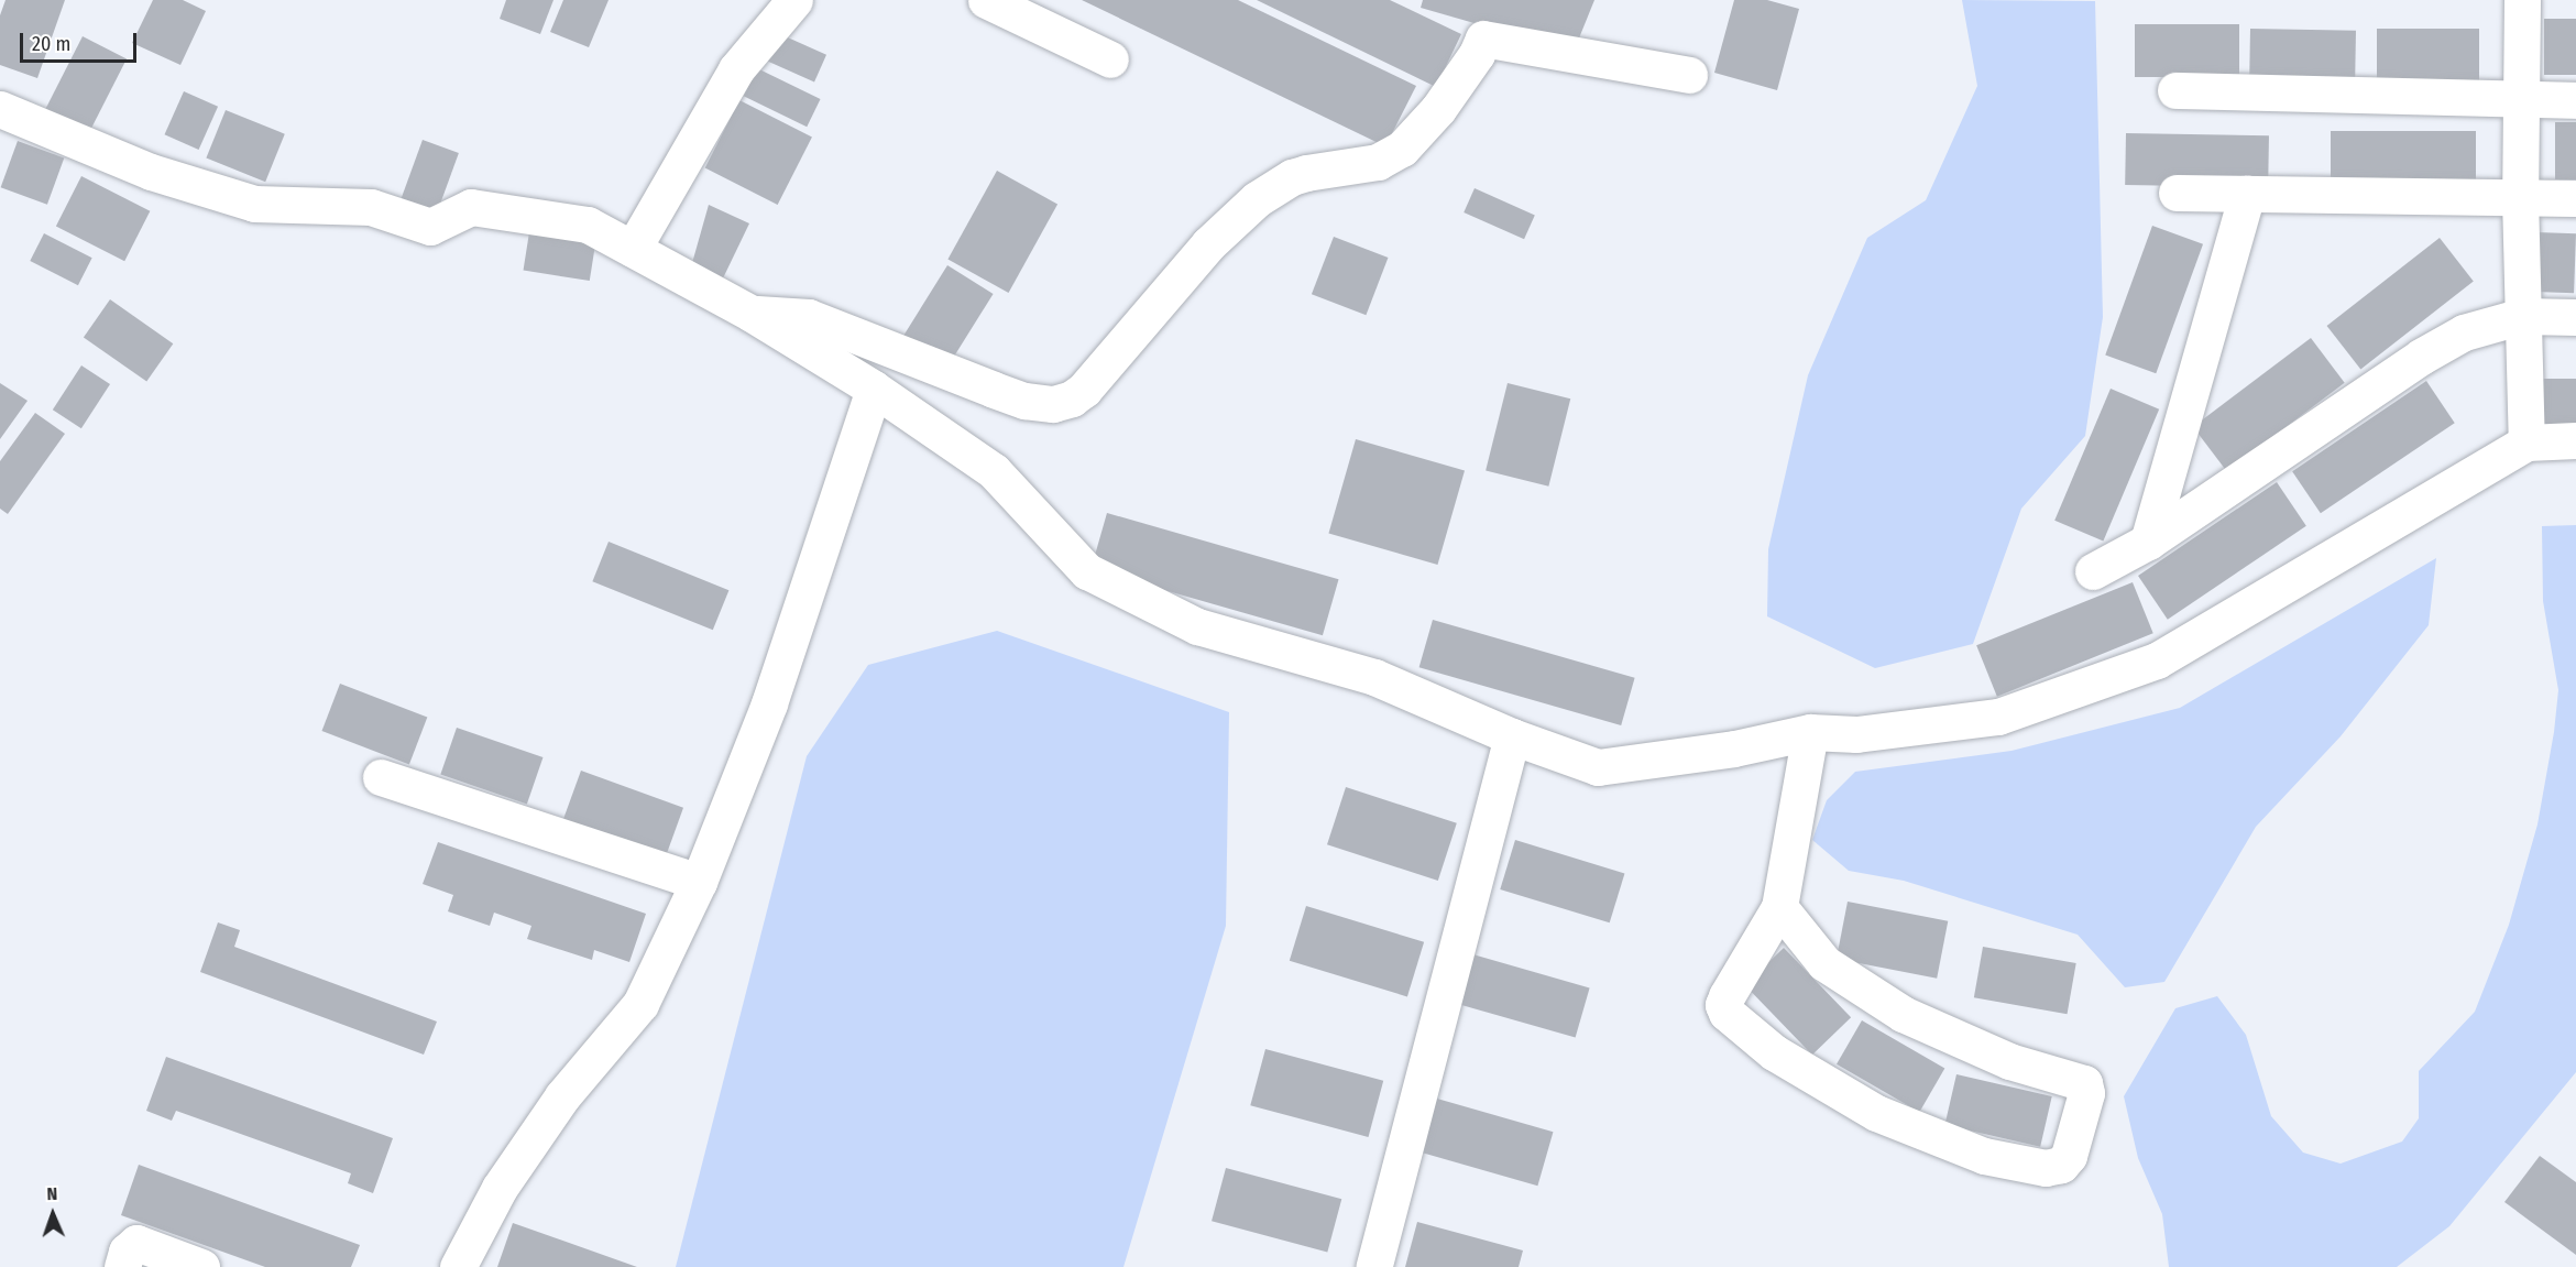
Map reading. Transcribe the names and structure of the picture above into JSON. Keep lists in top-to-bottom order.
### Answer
{
  "scale_bar": "20 m",
  "north": "top"
}
